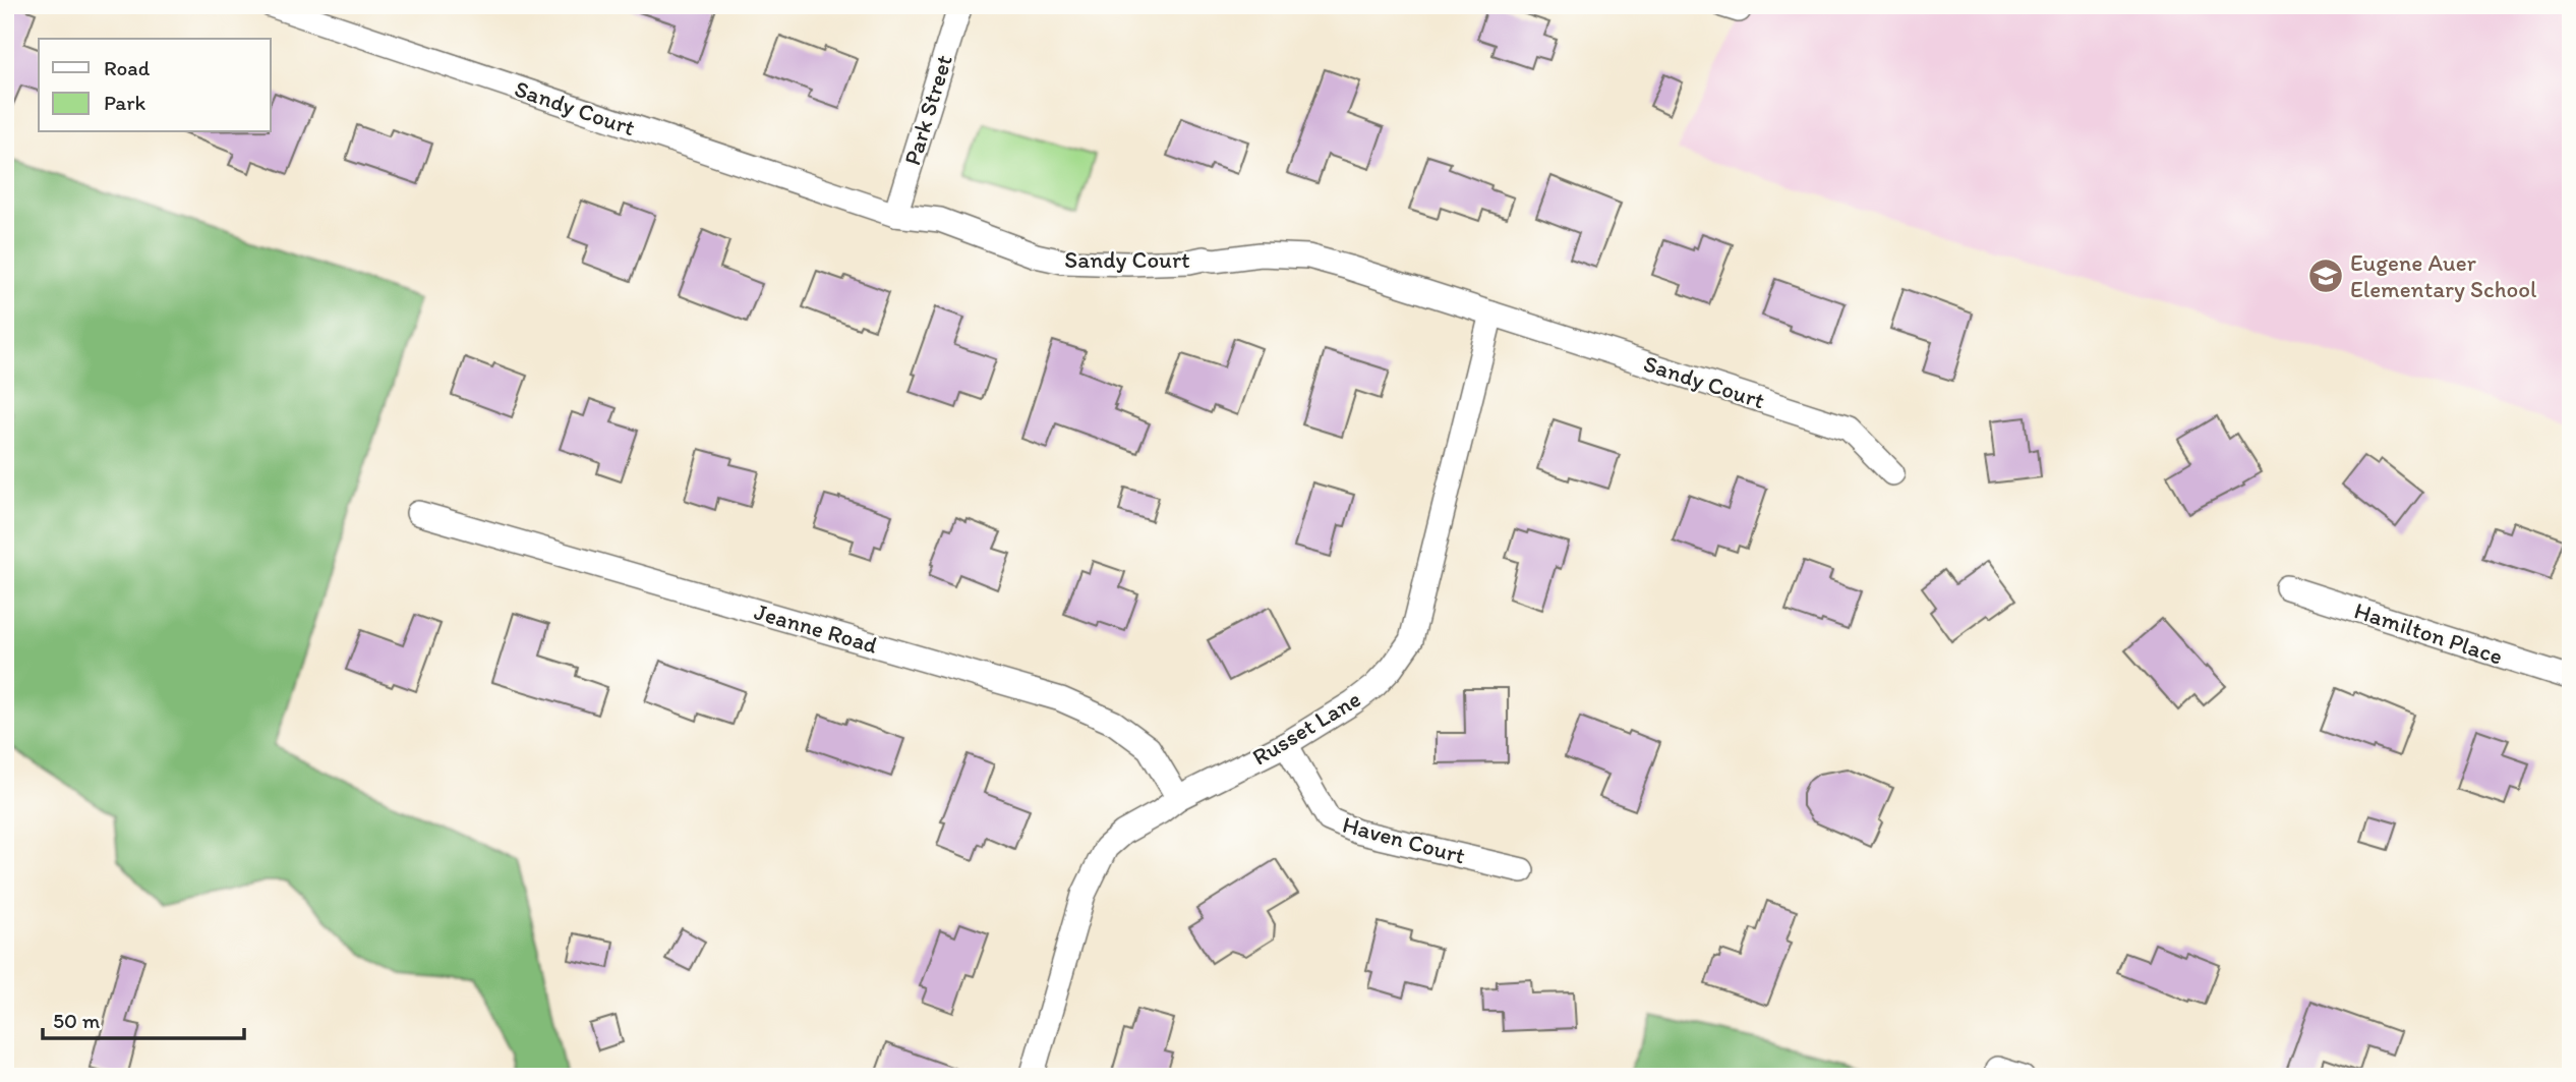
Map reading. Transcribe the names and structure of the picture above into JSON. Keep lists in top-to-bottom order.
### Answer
{
  "streets": {
    "street": [
      "Sandy Court",
      "Park Street",
      "Jeanne Road",
      "Hamilton Place",
      "Russet Lane",
      "Haven Court"
    ]
  },
  "crossings": [
    ["Sandy Court", "Park Street"],
    ["Sandy Court", "Russet Lane"],
    ["Jeanne Road", "Russet Lane"],
    ["Russet Lane", "Haven Court"]
  ],
  "places": {
    "school or university": ["Eugene Auer Elementary School"]
  },
  "legend": ["Road", "Park"],
  "scale_bar": "50 m"
}
